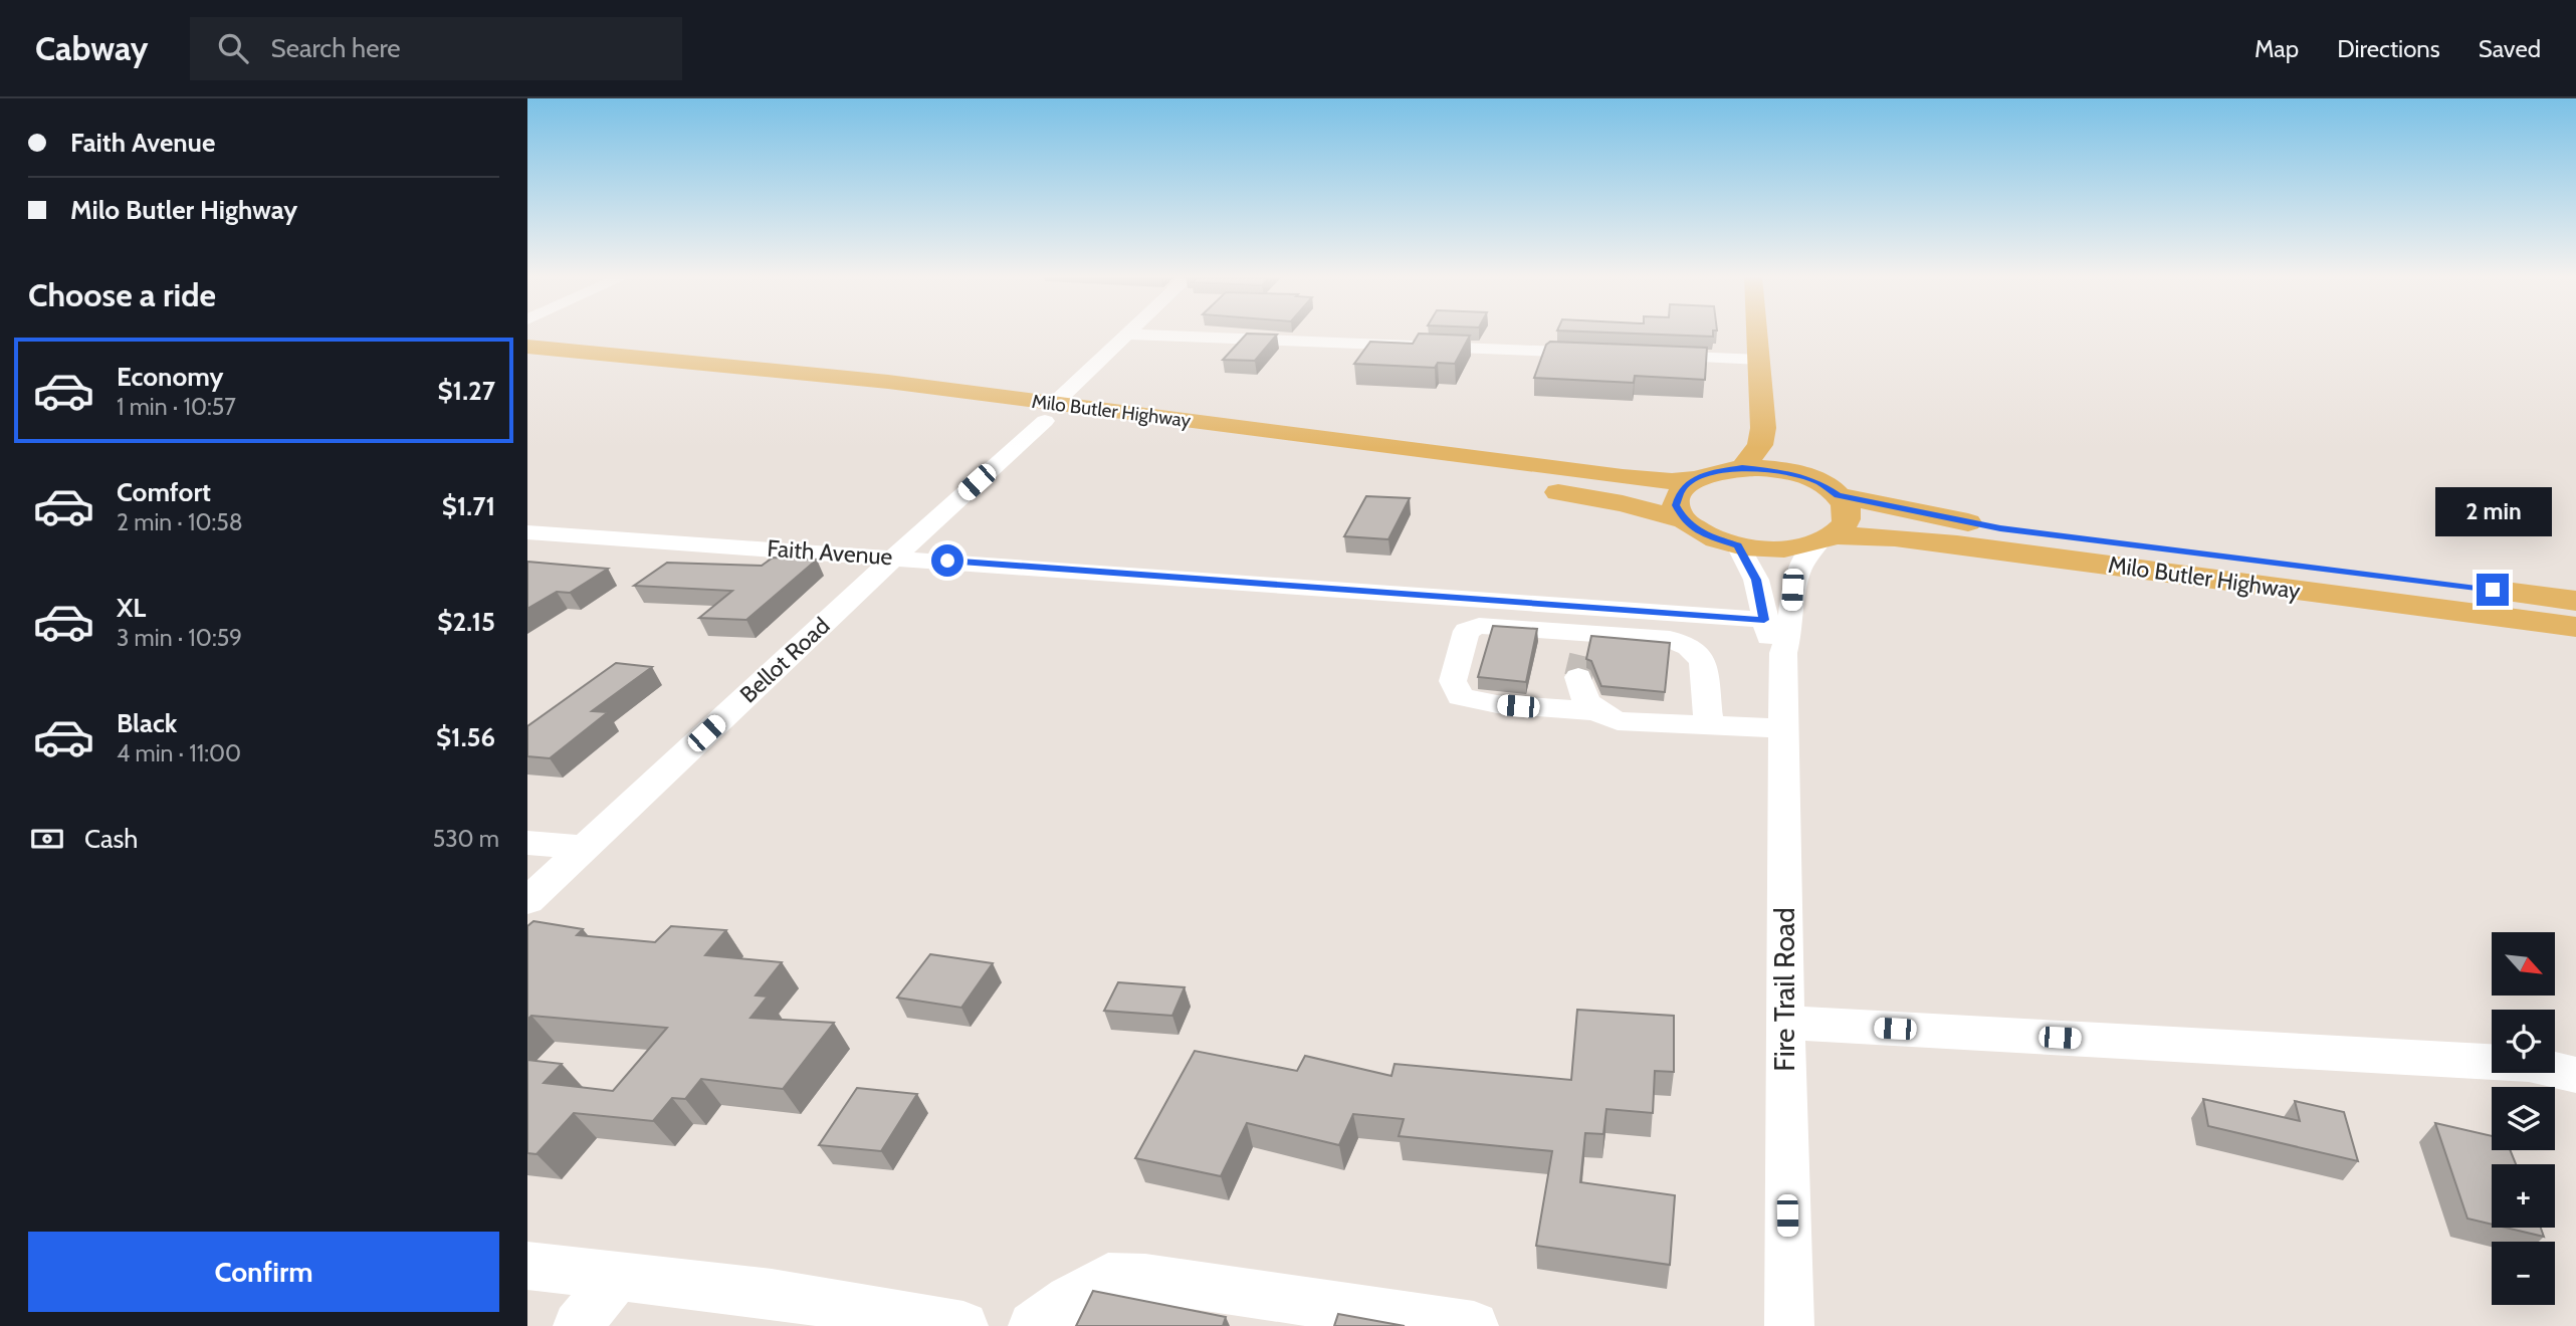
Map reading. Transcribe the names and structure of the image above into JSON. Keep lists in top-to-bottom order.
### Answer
{
  "streets": {
    "main road": ["Milo Butler Highway"],
    "street": ["Faith Avenue", "Bellot Road", "Fire Trail Road"]
  },
  "crossings": [
    ["Milo Butler Highway", "Bellot Road"],
    ["Milo Butler Highway", "Fire Trail Road"],
    ["Faith Avenue", "Bellot Road"]
  ],
  "north": "bottom right",
  "page": {
    "header": "Cabway",
    "search": "Search here",
    "nav": ["Map", "Directions", "Saved"],
    "banner": ["Faith Avenue", "Milo Butler Highway"],
    "heading": "Choose a ride",
    "list": [
      {
        "name": "Economy",
        "note": "1 min · 10:57",
        "value": "$1.27"
      },
      {
        "name": "Comfort",
        "note": "2 min · 10:58",
        "value": "$1.71"
      },
      {
        "name": "XL",
        "note": "3 min · 10:59",
        "value": "$2.15"
      },
      {
        "name": "Black",
        "note": "4 min · 11:00",
        "value": "$1.56"
      }
    ],
    "bubble": "2 min",
    "pay": ["Cash", "530 m"],
    "map_buttons": ["+", "−"],
    "buttons": "Confirm"
  }
}
